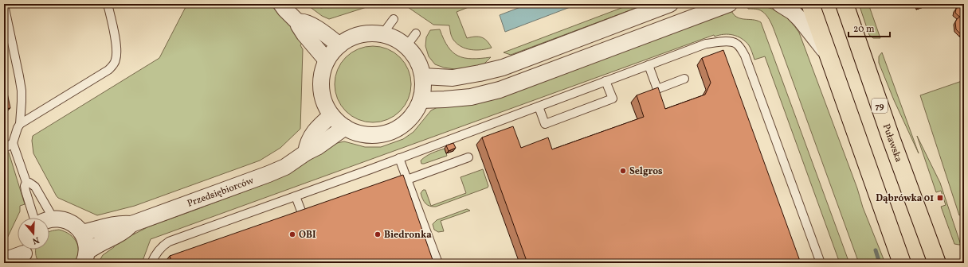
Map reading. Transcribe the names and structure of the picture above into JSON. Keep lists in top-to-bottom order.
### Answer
{
  "streets": {
    "main road": ["79", "Puławska"],
    "street": ["Przedsiębiorców"]
  },
  "places": {
    "other": ["Selgros", "OBI", "Biedronka"],
    "transit": ["Dąbrówka 01"]
  },
  "scale_bar": "20 m",
  "north": "bottom"
}
